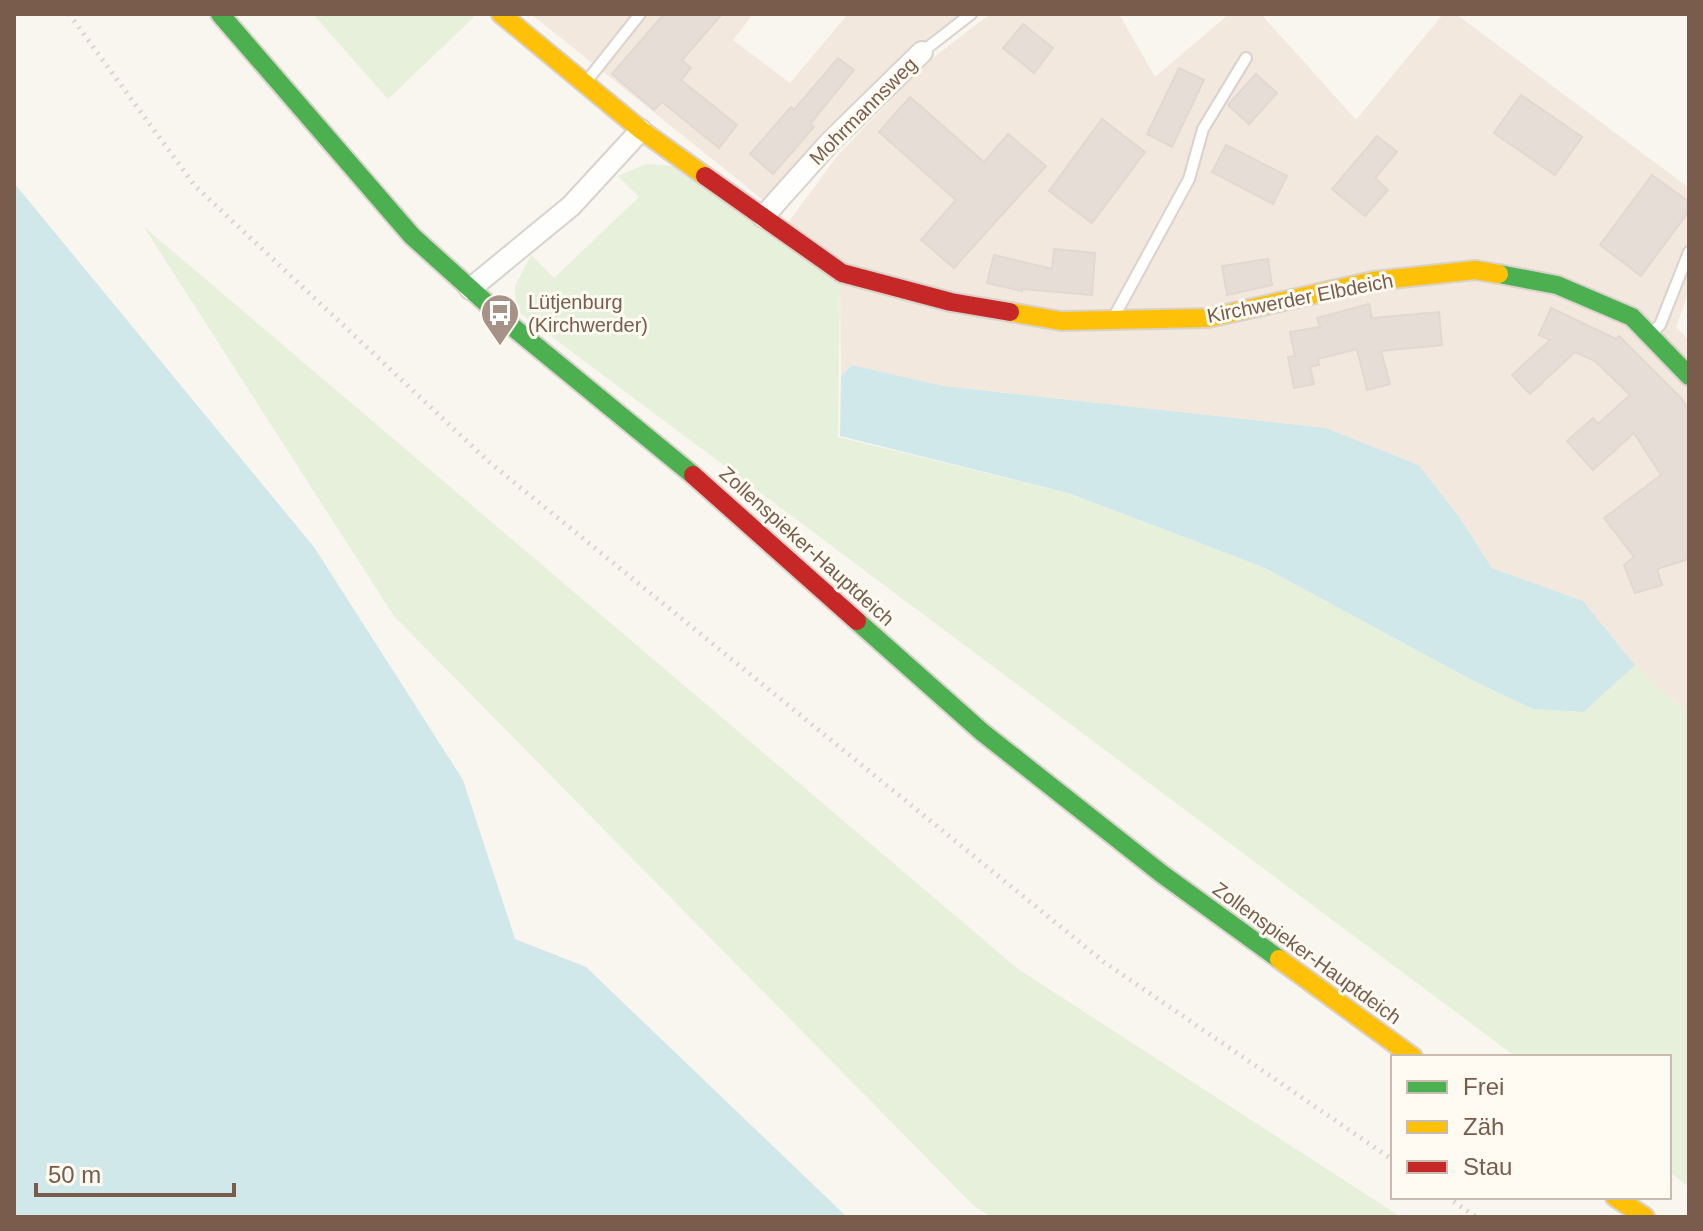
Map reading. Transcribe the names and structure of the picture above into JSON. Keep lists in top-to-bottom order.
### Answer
{
  "streets": {
    "street": ["Mohrmannsweg", "Kirchwerder Elbdeich", "Zollenspieker-Hauptdeich"]
  },
  "crossings": [
    ["Mohrmannsweg", "Kirchwerder Elbdeich"]
  ],
  "places": {
    "bus stop": ["Lütjenburg (Kirchwerder)"]
  },
  "legend": ["Frei", "Zäh", "Stau"],
  "scale_bar": "50 m"
}
